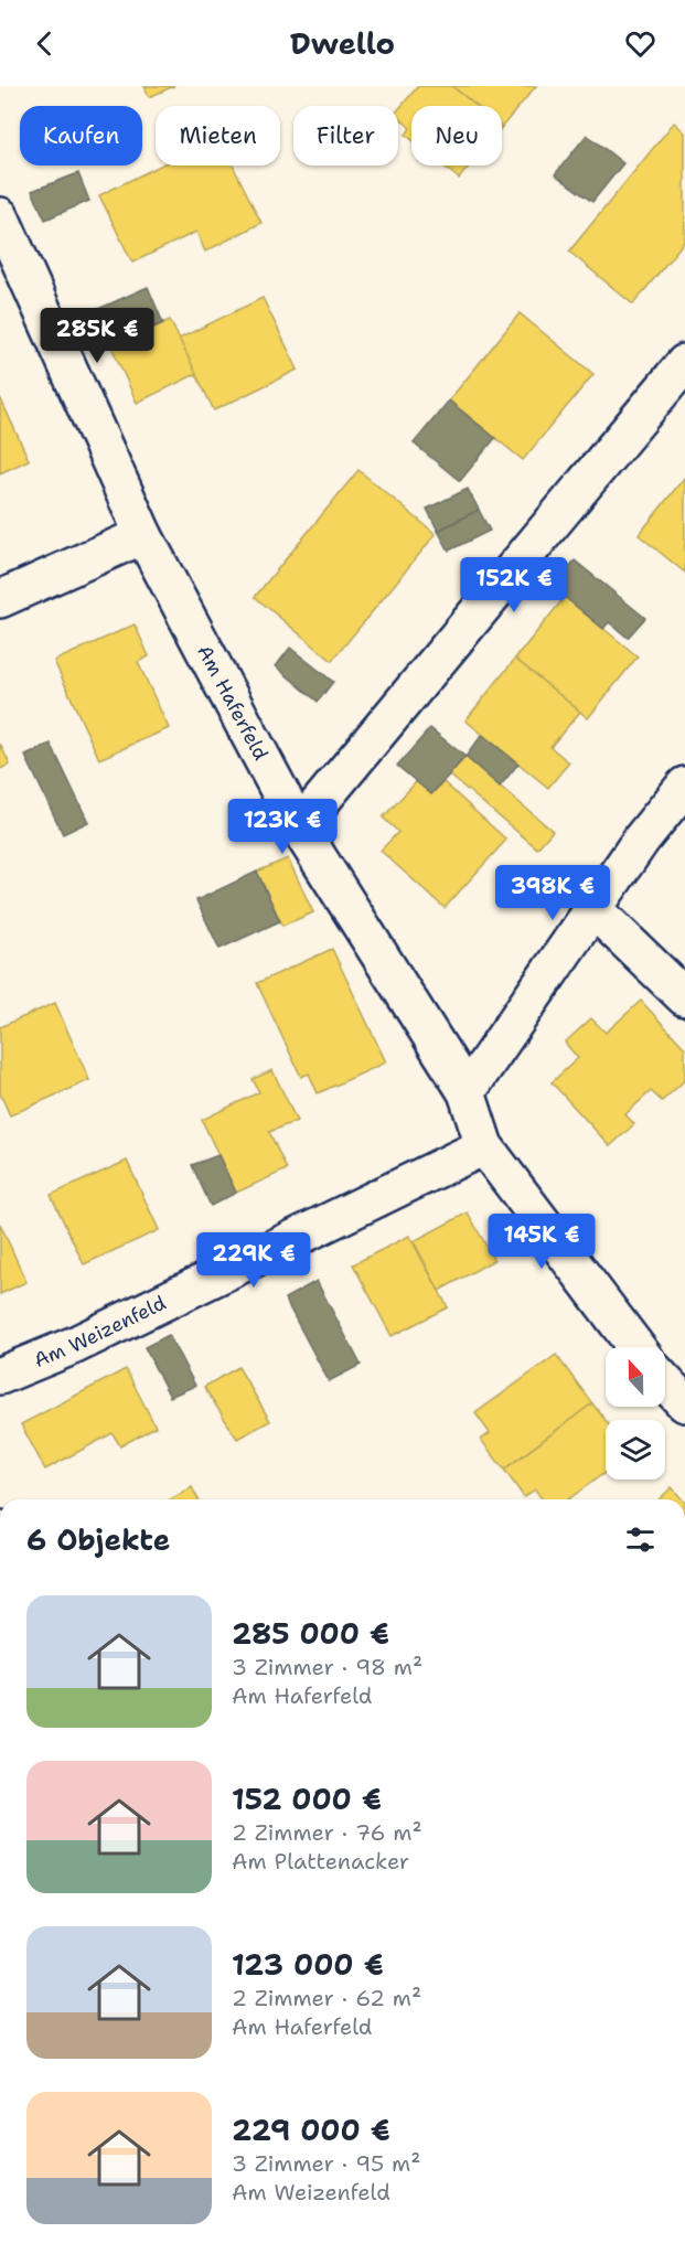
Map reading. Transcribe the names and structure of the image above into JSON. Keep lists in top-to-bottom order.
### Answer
{
  "streets": {
    "street": ["Am Haferfeld", "Am Weizenfeld"]
  },
  "crossings": [
    ["Am Haferfeld", "Am Weizenfeld"]
  ],
  "north": "top",
  "page": {
    "header": "Dwello",
    "chip": [
      "Kaufen",
      "Mieten",
      "Filter",
      "Neu"
    ],
    "price": [
      "285K €",
      "152K €",
      "123K €",
      "398K €",
      "145K €",
      "229K €"
    ],
    "heading": "6 Objekte",
    "list": [
      {
        "name": "285 000 €",
        "note": "3 Zimmer · 98 m² · Am Haferfeld"
      },
      {
        "name": "152 000 €",
        "note": "2 Zimmer · 76 m² · Am Plattenacker"
      },
      {
        "name": "123 000 €",
        "note": "2 Zimmer · 62 m² · Am Haferfeld"
      },
      {
        "name": "229 000 €",
        "note": "3 Zimmer · 95 m² · Am Weizenfeld"
      }
    ]
  }
}
